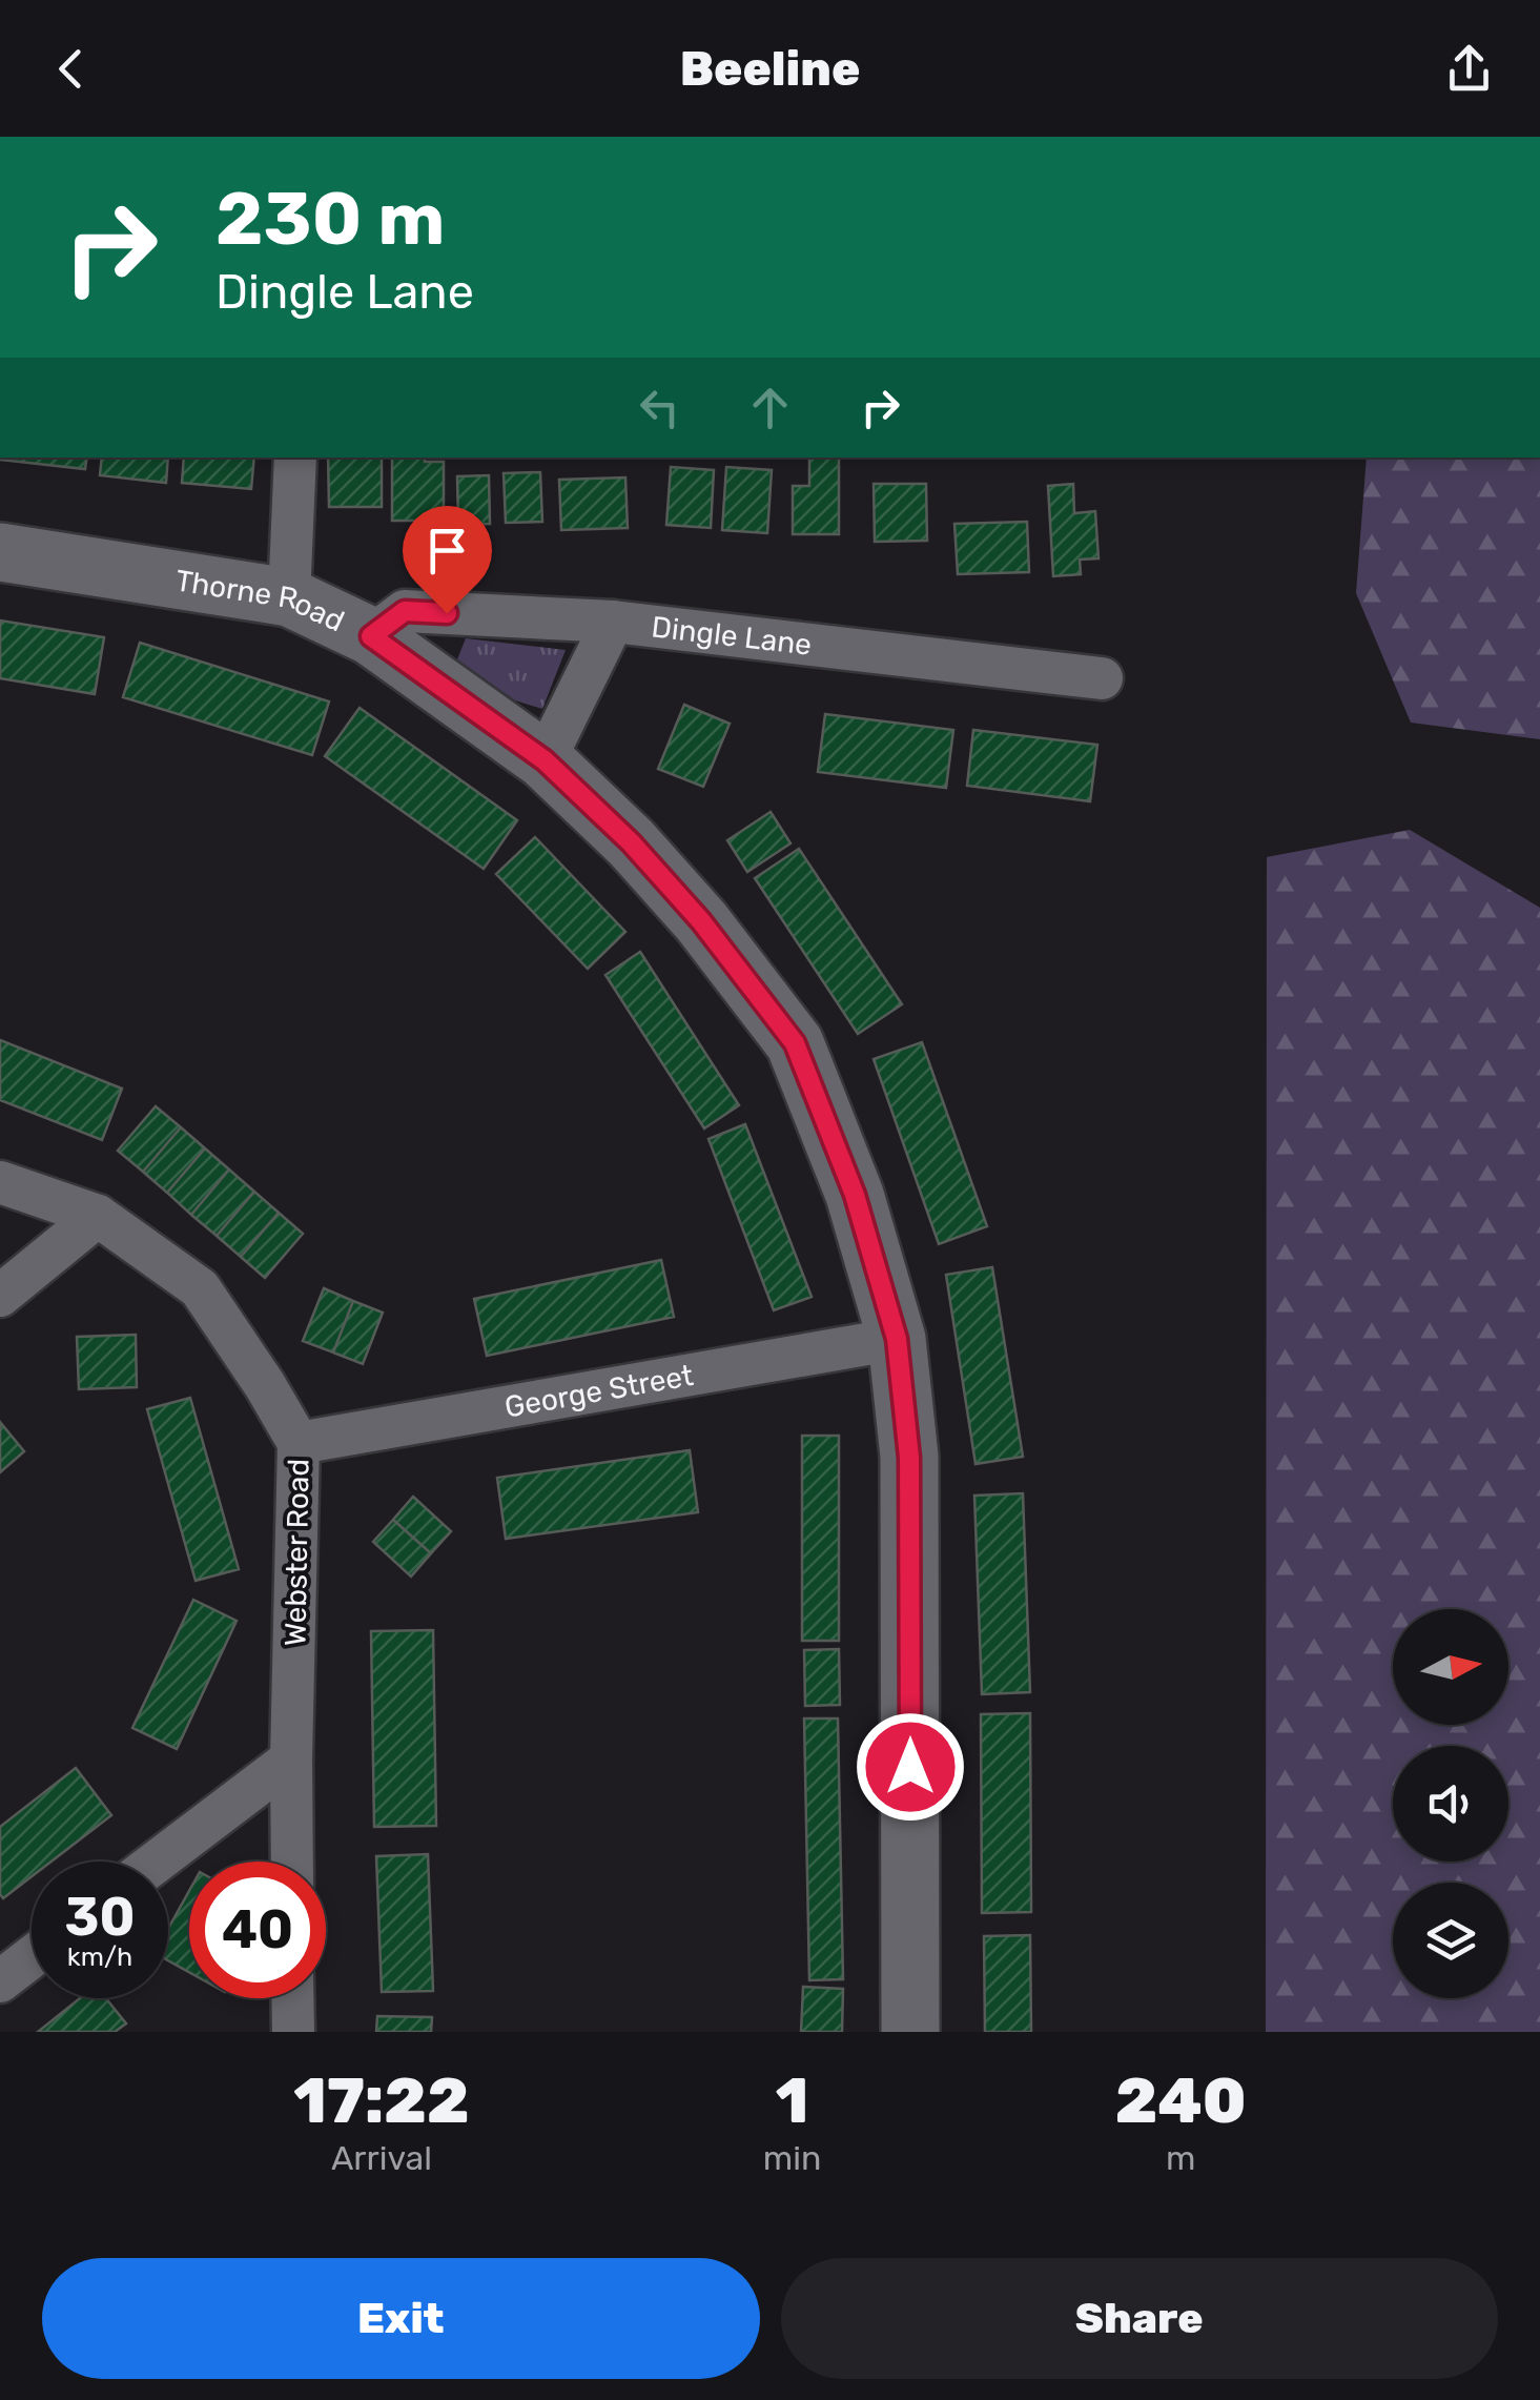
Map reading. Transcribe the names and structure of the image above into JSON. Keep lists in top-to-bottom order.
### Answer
{
  "streets": {
    "street": [
      "Thorne Road",
      "Dingle Lane",
      "George Street",
      "Webster Road"
    ]
  },
  "crossings": [
    ["Thorne Road", "Dingle Lane"],
    ["Thorne Road", "George Street"],
    ["George Street", "Webster Road"]
  ],
  "north": "right",
  "page": {
    "header": "Beeline",
    "turn": ["230 m", "Dingle Lane"],
    "speed": "30 km/h",
    "limit": "40",
    "eta": [
      "17:22",
      "Arrival",
      "1",
      "min",
      "240",
      "m"
    ],
    "buttons": ["Exit", "Share"]
  }
}
